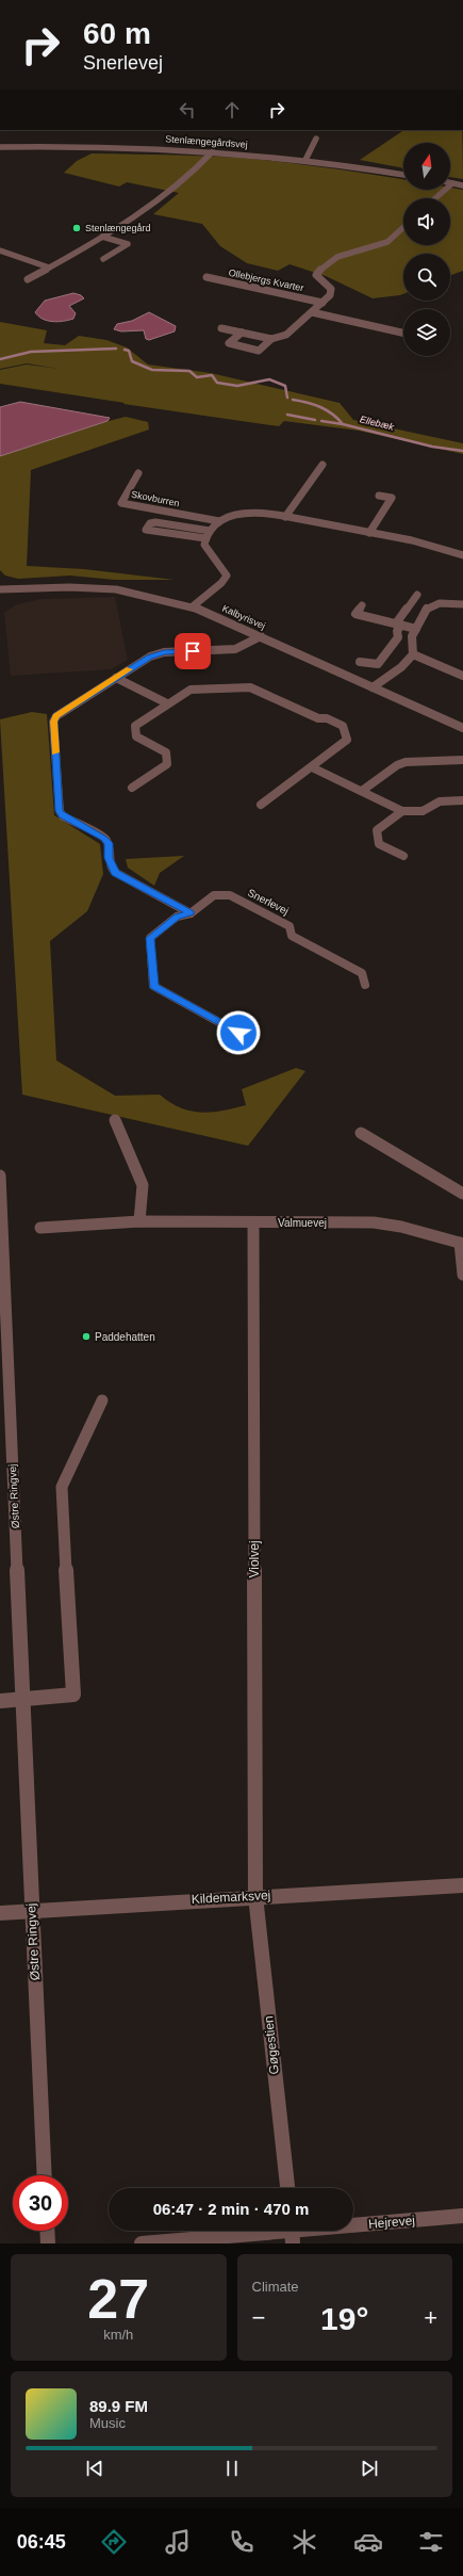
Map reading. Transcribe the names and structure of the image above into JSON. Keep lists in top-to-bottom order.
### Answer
{
  "streets": {
    "street": [
      "Stenlængegårdsvej",
      "Ollebjergs Kvarter",
      "Skovburren",
      "Kalbyrisvej",
      "Snerlevej",
      "Valmuevej",
      "Østre Ringvej",
      "Violvej",
      "Kildemarksvej",
      "Gøgestien",
      "Hejrevej"
    ]
  },
  "crossings": [
    ["Valmuevej", "Violvej"],
    ["Østre Ringvej", "Kildemarksvej"],
    ["Violvej", "Kildemarksvej"],
    ["Violvej", "Gøgestien"],
    ["Kildemarksvej", "Gøgestien"]
  ],
  "water": ["Ellebæk"],
  "places": ["Stenlængegård", "Paddehatten"],
  "north": "top",
  "page": {
    "turn": ["60 m", "Snerlevej"],
    "limit": "30",
    "trip": "06:47 · 2 min · 470 m",
    "tile": [
      ["27", "km/h"],
      "Climate"
    ],
    "heat": ["−", "19°", "+"],
    "song": ["89.9 FM", "Music"],
    "tabs": "06:45"
  }
}
